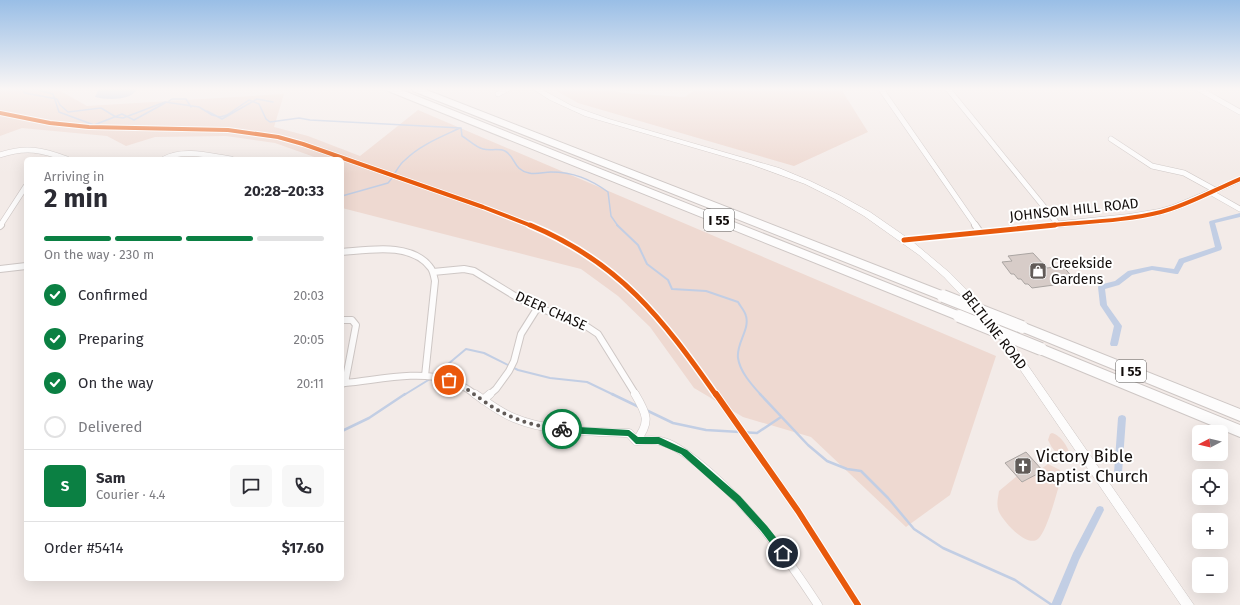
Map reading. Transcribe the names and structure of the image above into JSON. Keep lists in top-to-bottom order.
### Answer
{
  "streets": {
    "highway": ["I 55"],
    "main road": ["JOHNSON HILL ROAD", "BELTLINE ROAD"],
    "street": ["DEER CHASE"]
  },
  "crossings": [
    ["JOHNSON HILL ROAD", "BELTLINE ROAD"]
  ],
  "places": {
    "shop": ["Creekside Gardens"],
    "church": ["Victory Bible Baptist Church"]
  },
  "north": "left",
  "page": {
    "heading": ["2 min", "Arriving in", "20:28–20:33"],
    "panel": [
      "Sam",
      "Courier · 4.4",
      "Order #5414",
      "$17.60"
    ],
    "bar": "On the way · 230 m",
    "list": [
      ["Confirmed", "20:03"],
      ["Preparing", "20:05"],
      ["On the way", "20:11"],
      "Delivered"
    ],
    "map_buttons": ["+", "−"],
    "round": "S"
  }
}
